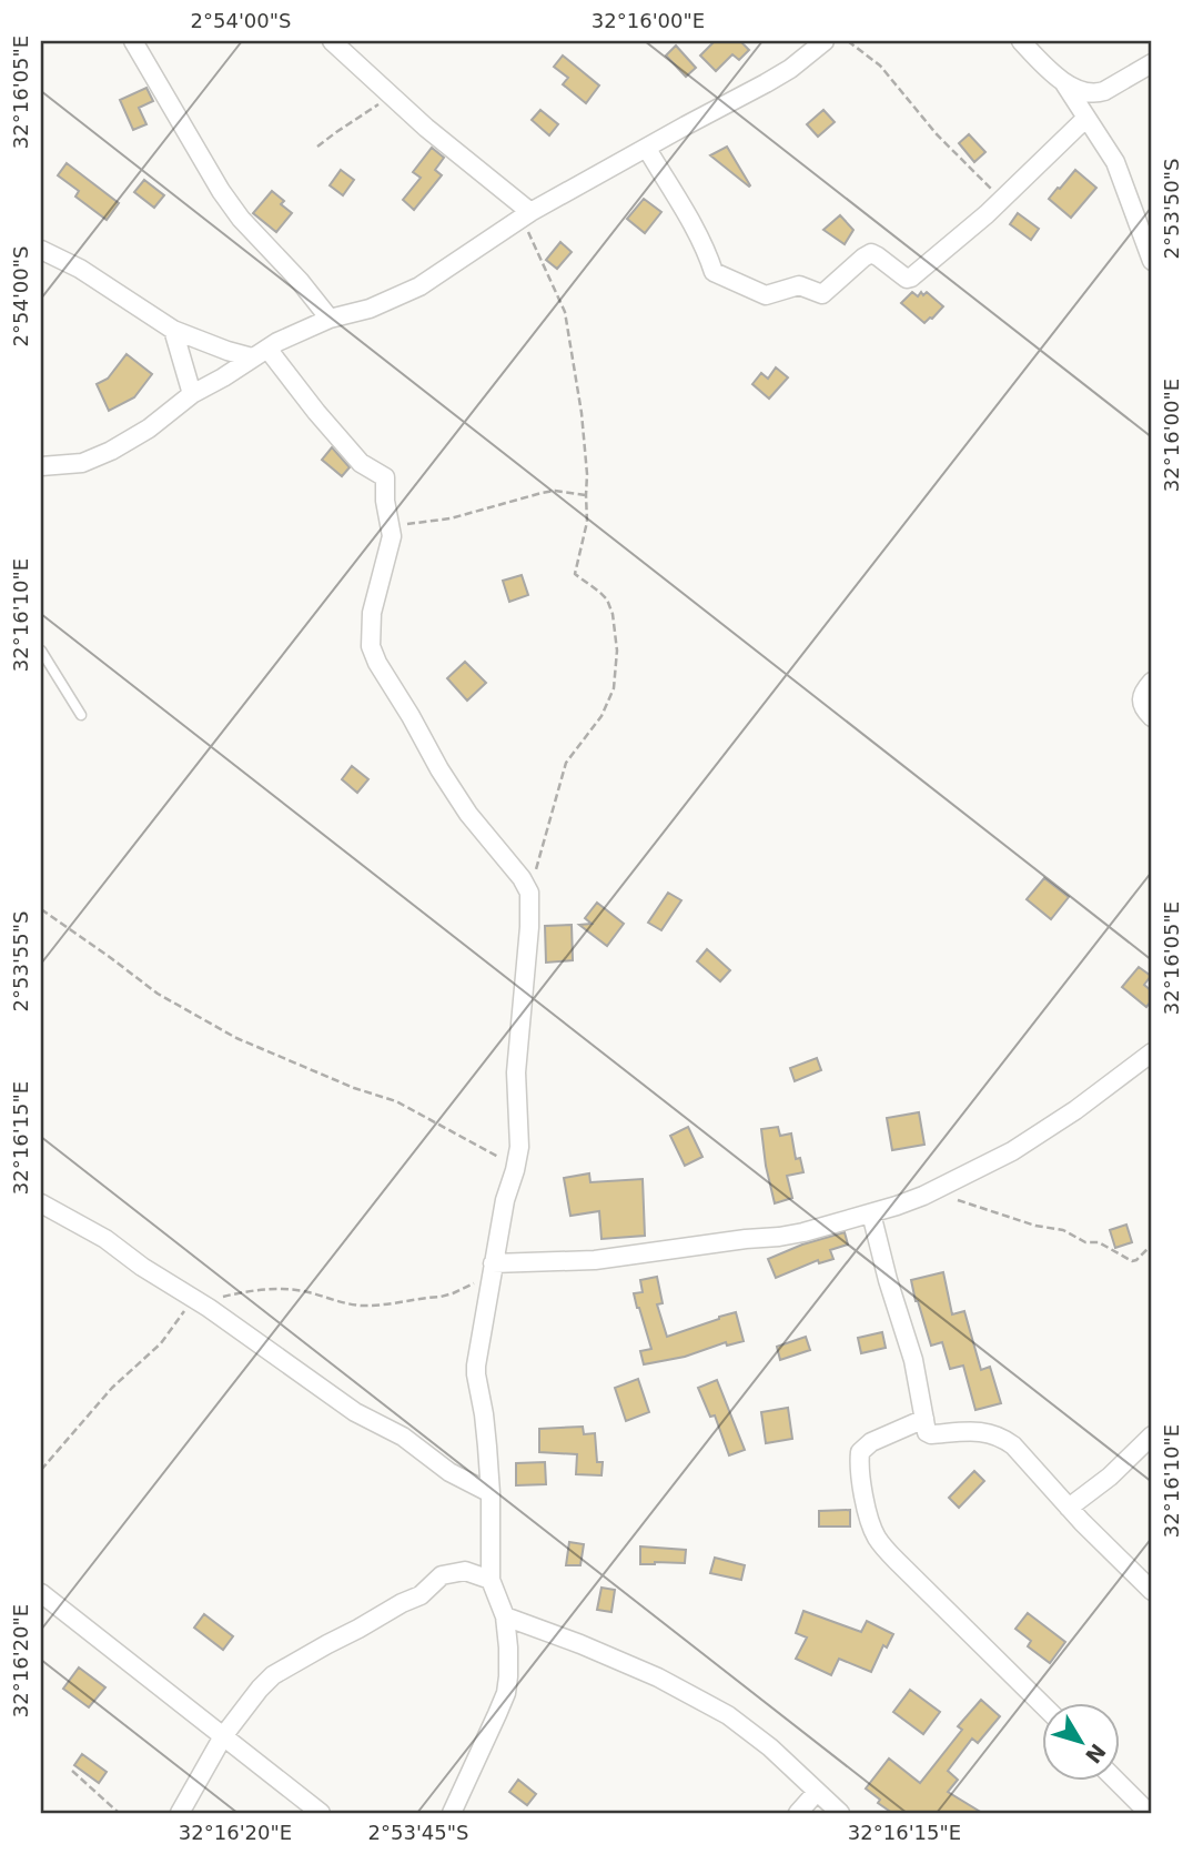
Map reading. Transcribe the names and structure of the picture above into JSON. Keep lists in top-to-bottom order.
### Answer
{
  "north": "bottom right",
  "coordinates": [
    "2°54'00\"S",
    "32°16'00\"E",
    "32°16'05\"E",
    "2°53'50\"S",
    "32°16'10\"E",
    "2°53'55\"S",
    "32°16'15\"E",
    "32°16'20\"E",
    "2°53'45\"S"
  ]
}
